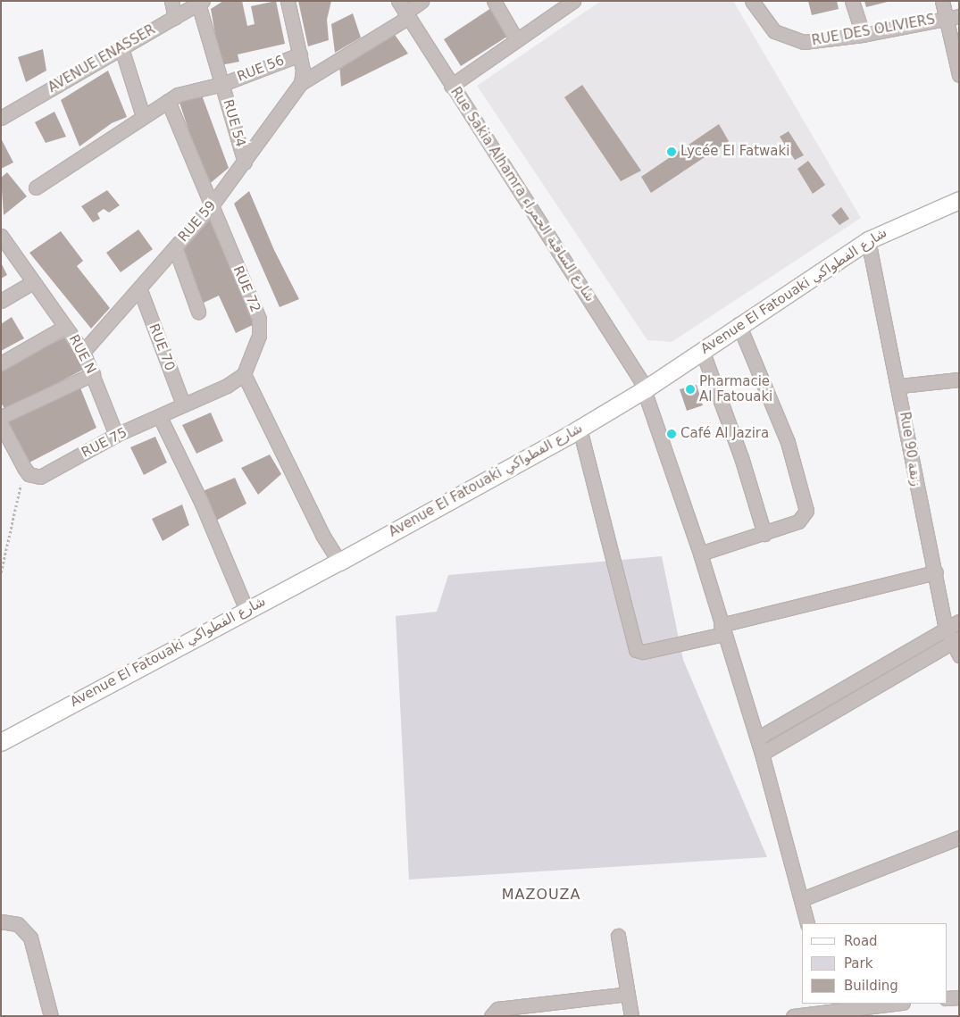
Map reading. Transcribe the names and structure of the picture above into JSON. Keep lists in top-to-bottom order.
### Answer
{
  "streets": {
    "main road": ["Avenue El Fatouaki شارع الفطواكي"],
    "street": [
      "RUE DES OLIVIERS",
      "AVENUE ENASSER",
      "RUE 56",
      "RUE 54",
      "Rue Sakia Alhamra شارع الساقية الحمراء",
      "RUE 59",
      "RUE 72",
      "RUE 70",
      "RUE N",
      "RUE 75",
      "Rue 90 زنقة"
    ]
  },
  "crossings": [
    ["AVENUE ENASSER", "RUE 54"],
    ["RUE 56", "RUE 54"],
    ["RUE 56", "RUE 72"],
    ["RUE 54", "RUE 59"],
    ["Rue Sakia Alhamra شارع الساقية الحمراء", "Avenue El Fatouaki شارع الفطواكي"],
    ["RUE 59", "RUE 72"],
    ["RUE 59", "RUE 70"],
    ["RUE 59", "RUE N"],
    ["RUE 72", "RUE 75"],
    ["Avenue El Fatouaki شارع الفطواكي", "Rue 90 زنقة"],
    ["RUE 70", "RUE 75"],
    ["RUE N", "RUE 75"]
  ],
  "districts": ["MAZOUZA"],
  "places": ["Lycée El Fatwaki", "Pharmacie Al Fatouaki", "Café Al Jazira"],
  "legend": ["Road", "Park", "Building"]
}
